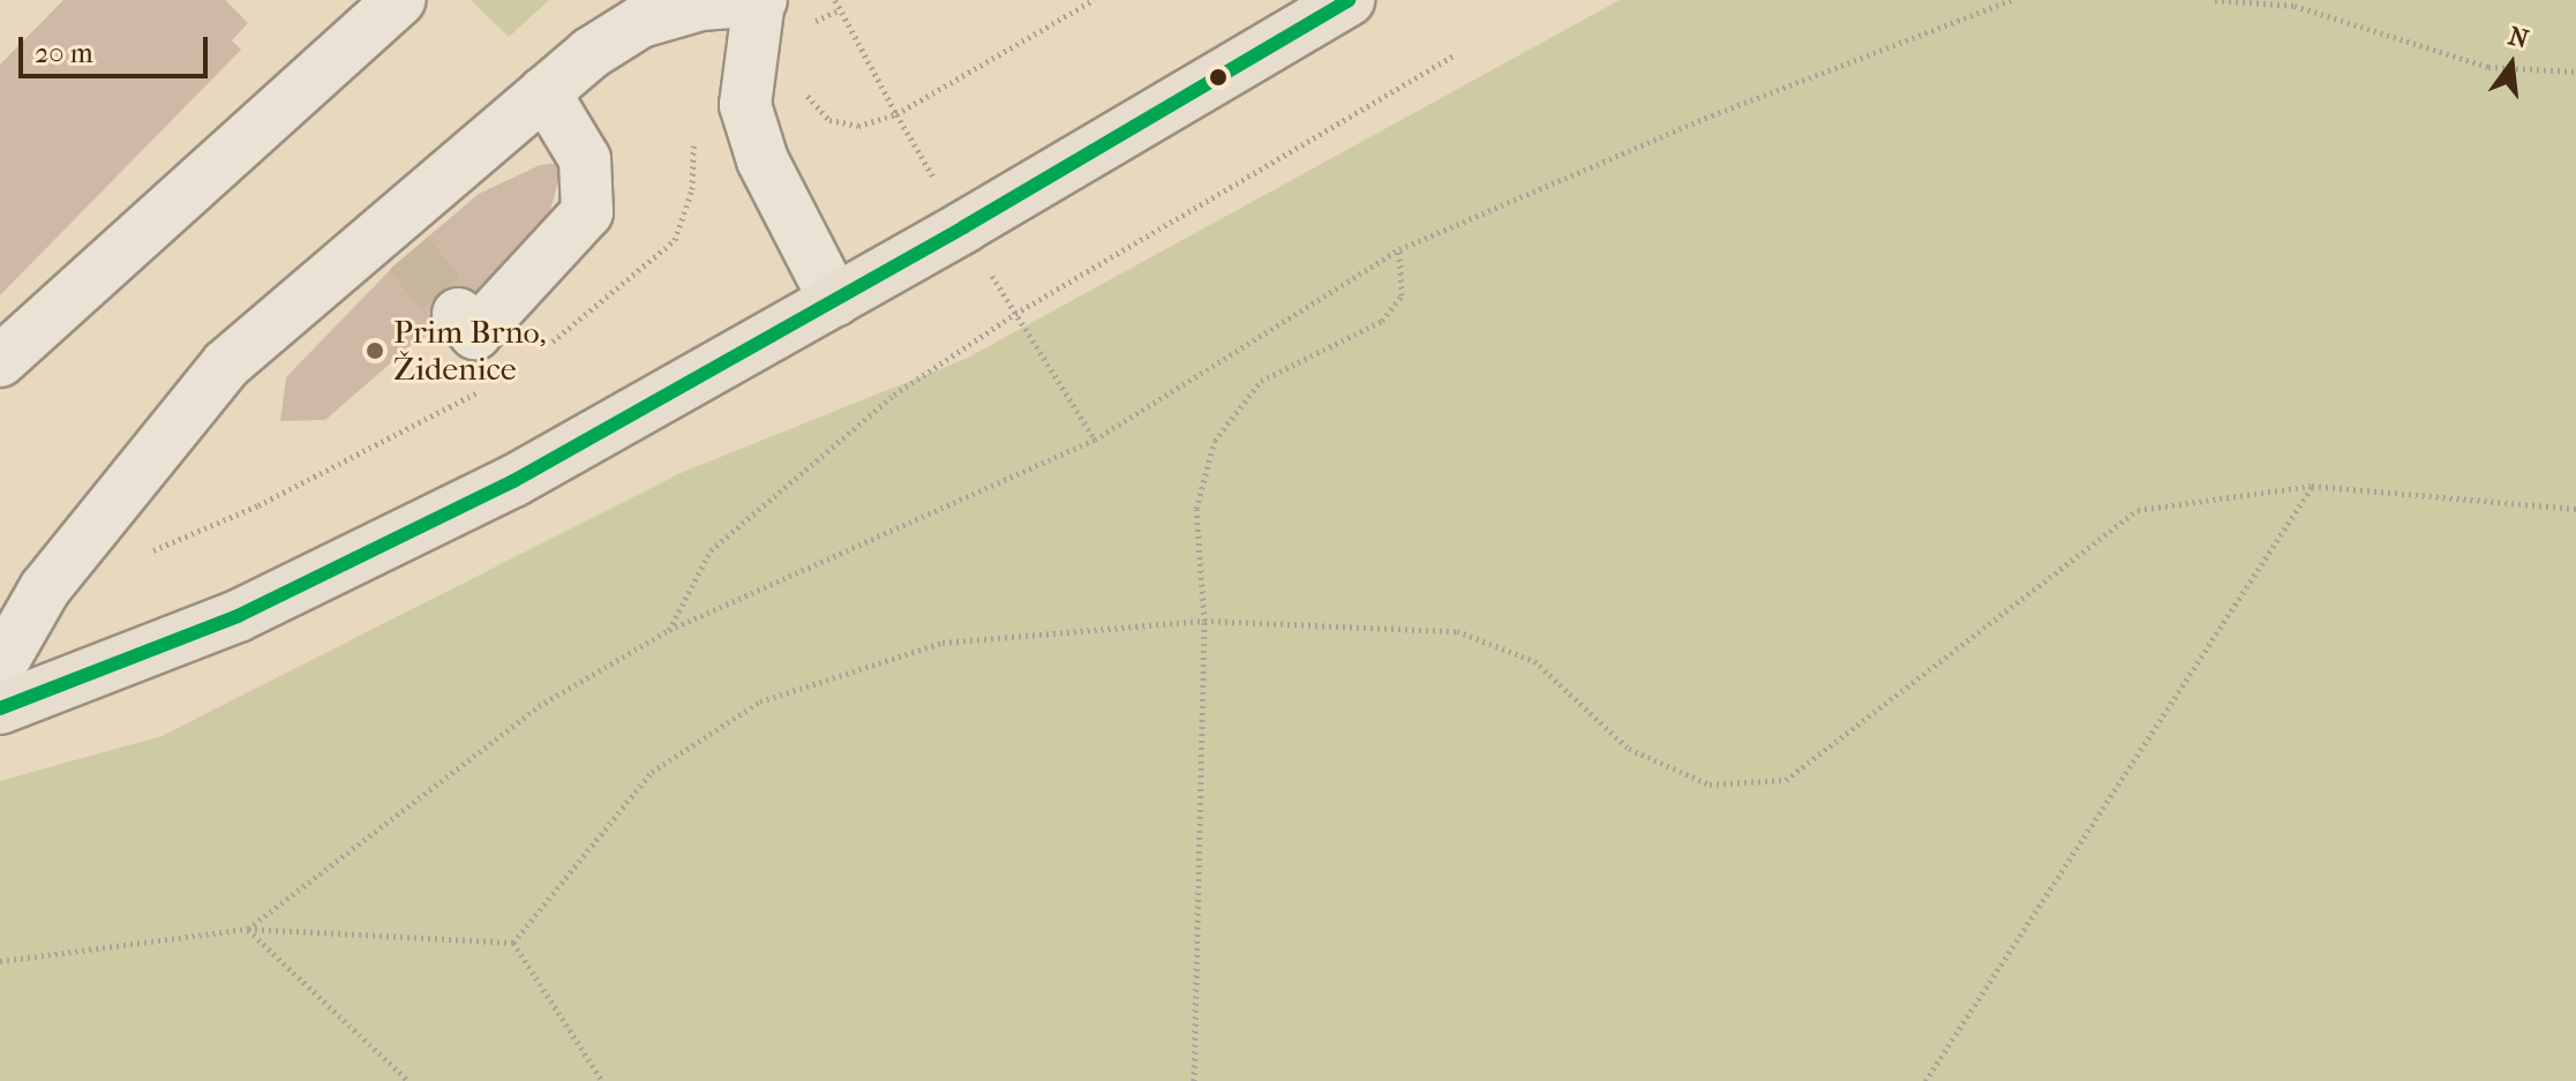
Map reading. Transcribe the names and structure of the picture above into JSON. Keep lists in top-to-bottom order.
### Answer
{
  "places": ["Prim Brno, Židenice"],
  "scale_bar": "20 m",
  "north": "top"
}
